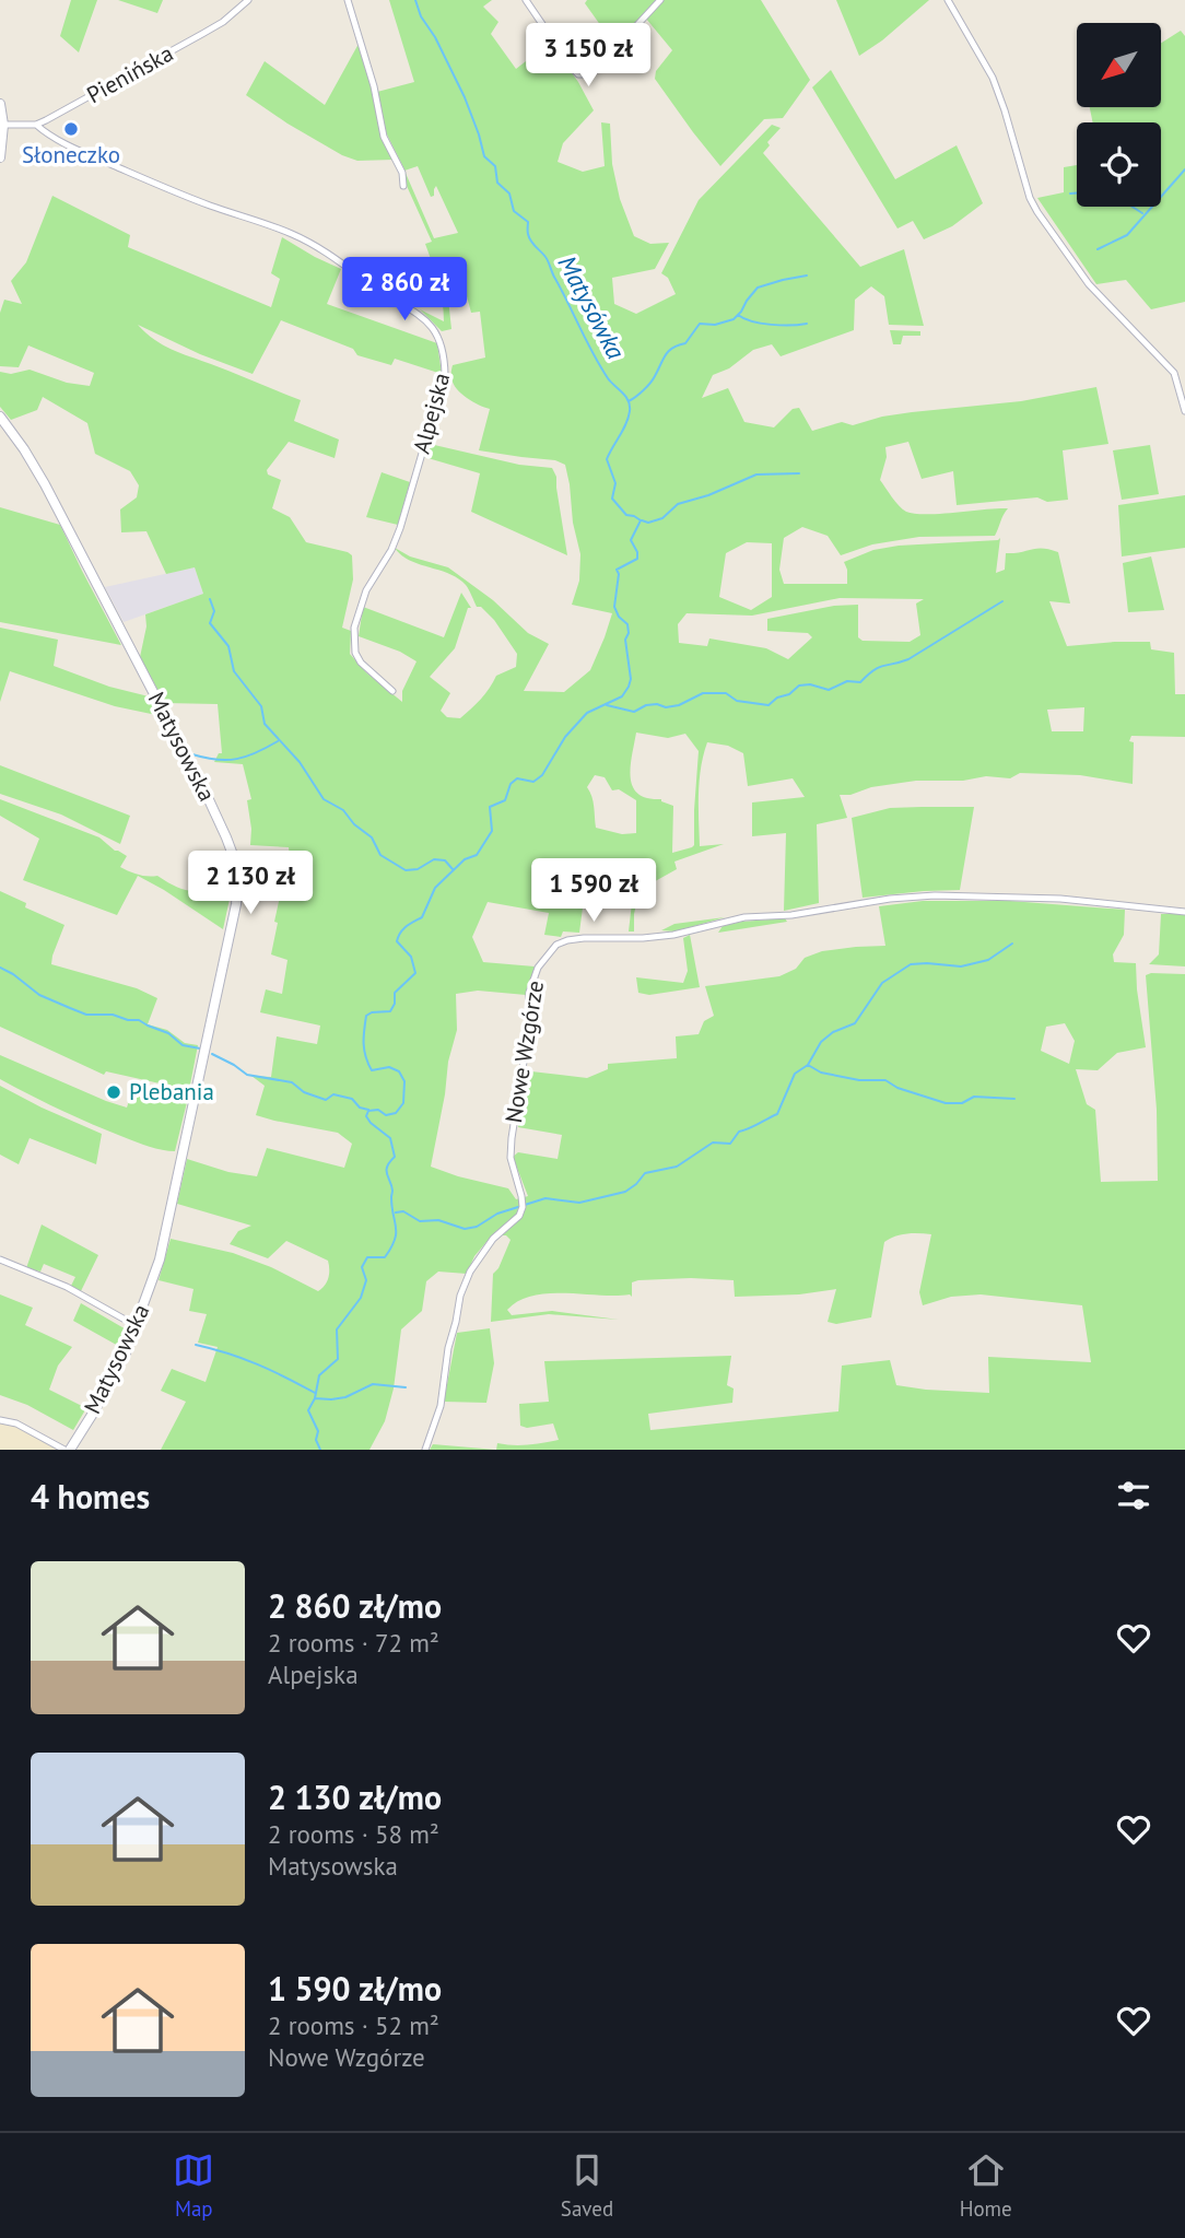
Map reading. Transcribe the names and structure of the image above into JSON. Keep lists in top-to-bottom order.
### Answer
{
  "streets": {
    "street": [
      "Pienińska",
      "Alpejska",
      "Matysowska",
      "Nowe Wzgórze"
    ]
  },
  "crossings": [
    ["Pienińska", "Alpejska"]
  ],
  "water": ["Matysówka"],
  "places": ["Słoneczko", "Plebania"],
  "north": "bottom left",
  "page": {
    "price": [
      "3 150 zł",
      "2 860 zł",
      "2 130 zł",
      "1 590 zł"
    ],
    "heading": "4 homes",
    "list": [
      {
        "name": "2 860 zł/mo",
        "note": "2 rooms · 72 m² · Alpejska"
      },
      {
        "name": "2 130 zł/mo",
        "note": "2 rooms · 58 m² · Matysowska"
      },
      {
        "name": "1 590 zł/mo",
        "note": "2 rooms · 52 m² · Nowe Wzgórze"
      }
    ],
    "tabs": ["Map", "Saved", "Home"]
  }
}
